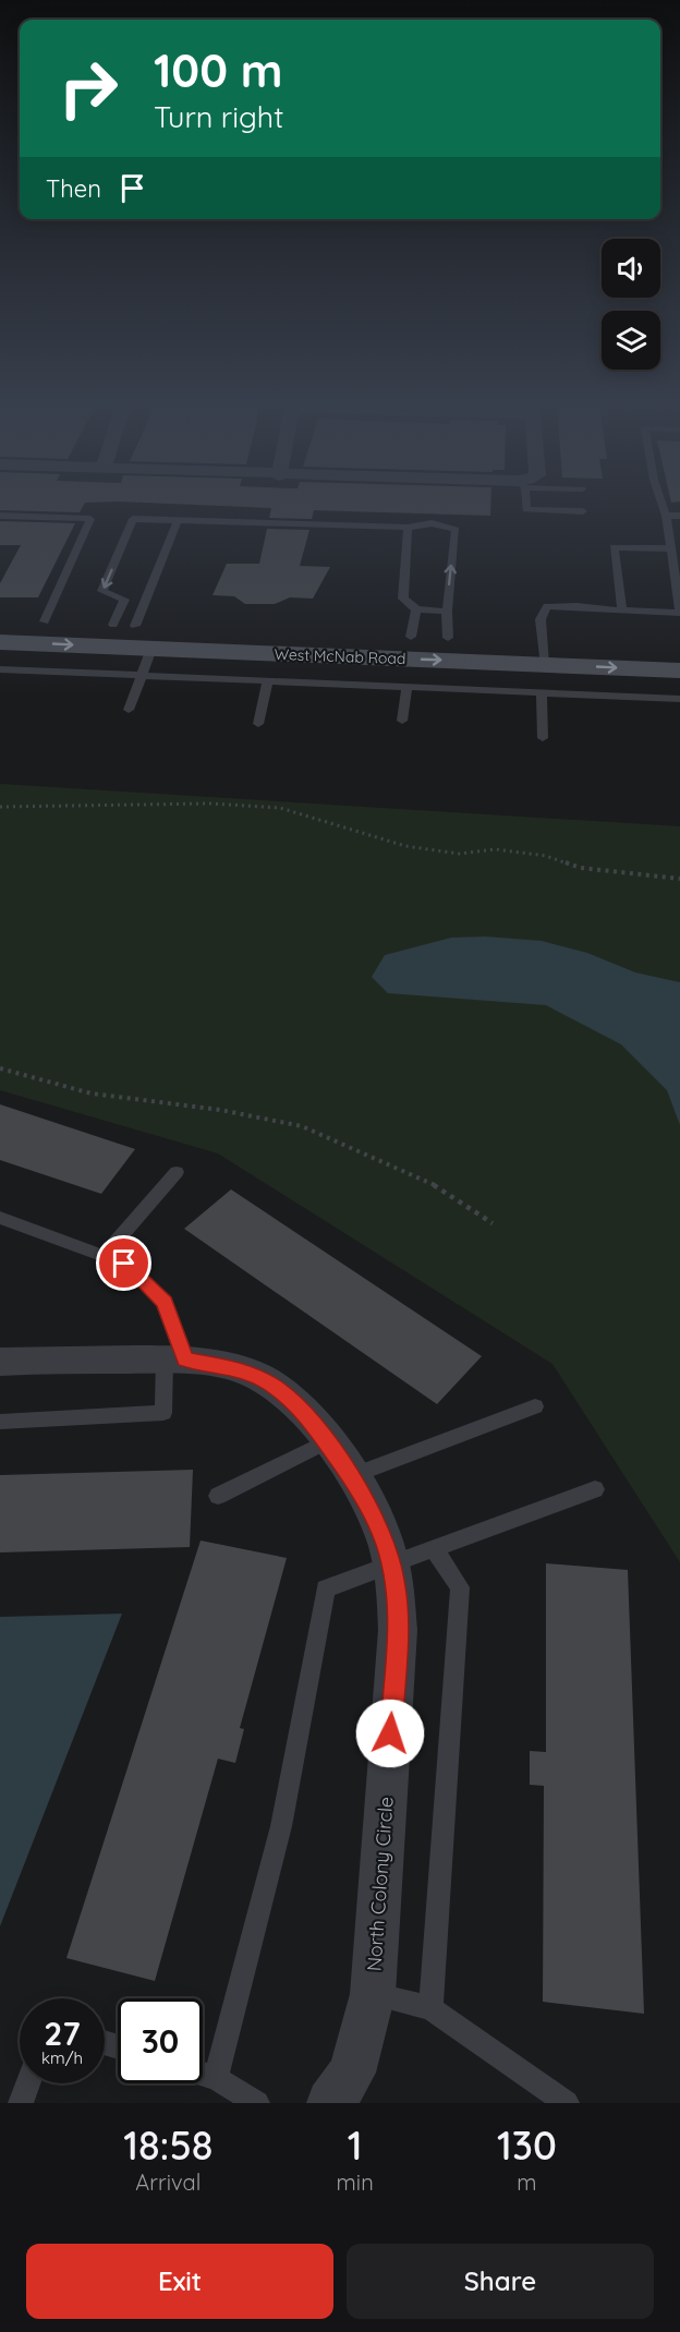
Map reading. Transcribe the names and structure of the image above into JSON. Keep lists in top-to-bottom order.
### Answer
{
  "streets": {
    "main road": ["West McNab Road"],
    "street": ["North Colony Circle"]
  },
  "page": {
    "turn": ["100 m", "Turn right"],
    "then": "Then",
    "speed": "27 km/h",
    "limit": "30",
    "eta": [
      "18:58",
      "Arrival",
      "1",
      "min",
      "130",
      "m"
    ],
    "buttons": ["Exit", "Share"]
  }
}
